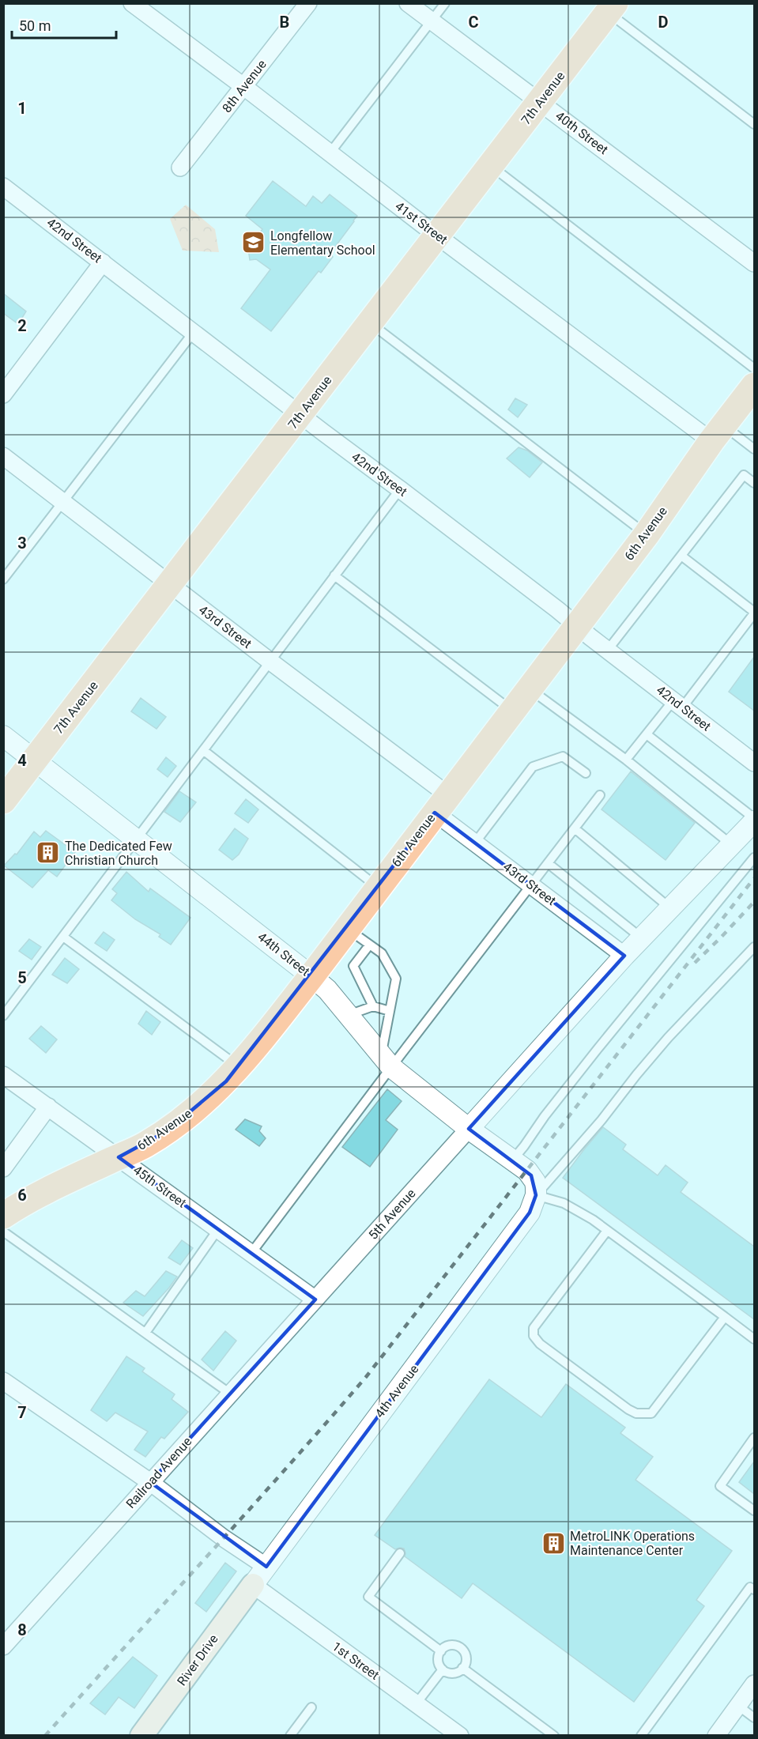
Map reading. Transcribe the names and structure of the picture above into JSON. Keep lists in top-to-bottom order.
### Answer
{
  "streets": {
    "main road": ["7th Avenue", "6th Avenue", "River Drive"],
    "street": [
      "8th Avenue",
      "40th Street",
      "41st Street",
      "42nd Street",
      "43rd Street",
      "44th Street",
      "45th Street",
      "5th Avenue",
      "4th Avenue",
      "Railroad Avenue",
      "1st Street"
    ]
  },
  "crossings": [
    ["8th Avenue", "41st Street"],
    ["7th Avenue", "40th Street"],
    ["7th Avenue", "41st Street"],
    ["7th Avenue", "42nd Street"],
    ["7th Avenue", "43rd Street"],
    ["7th Avenue", "44th Street"],
    ["41st Street", "6th Avenue"],
    ["42nd Street", "6th Avenue"],
    ["6th Avenue", "43rd Street"],
    ["6th Avenue", "44th Street"],
    ["6th Avenue", "45th Street"],
    ["44th Street", "5th Avenue"],
    ["44th Street", "4th Avenue"],
    ["45th Street", "5th Avenue"],
    ["45th Street", "Railroad Avenue"],
    ["5th Avenue", "Railroad Avenue"],
    ["4th Avenue", "River Drive"],
    ["4th Avenue", "1st Street"],
    ["River Drive", "1st Street"]
  ],
  "places": {
    "school or university": ["Longfellow Elementary School"],
    "building": ["The Dedicated Few Christian Church", "MetroLINK Operations Maintenance Center"]
  },
  "scale_bar": "50 m",
  "grid": {
    "columns": ["B", "C", "D"],
    "rows": [
      "1",
      "2",
      "3",
      "4",
      "5",
      "6",
      "7",
      "8"
    ]
  }
}
